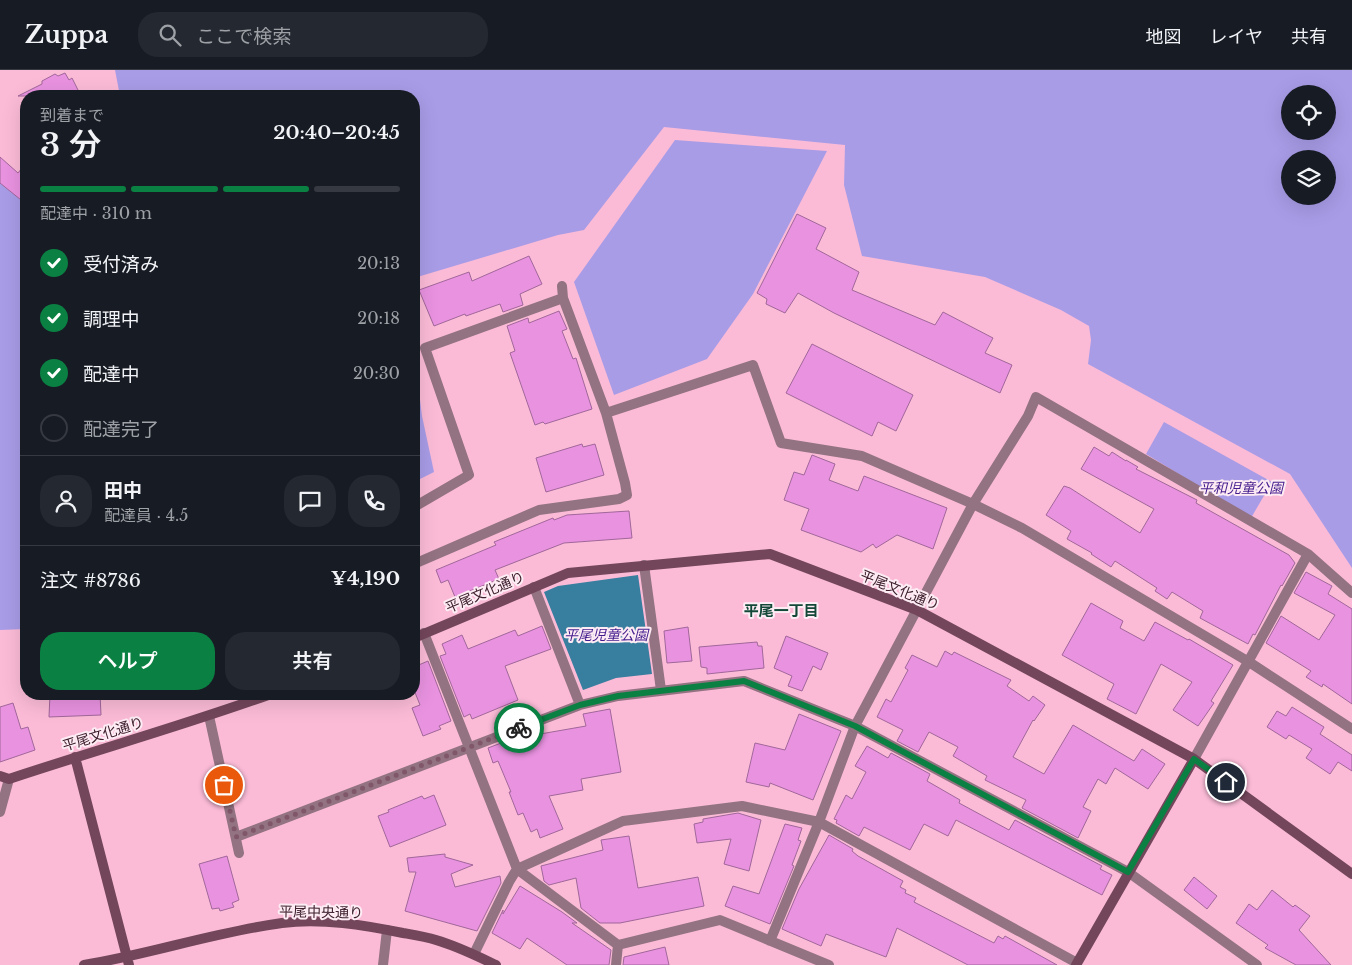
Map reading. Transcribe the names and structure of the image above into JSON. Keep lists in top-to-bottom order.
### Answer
{
  "streets": {
    "street": ["平尾文化通り", "平尾中央通り"]
  },
  "districts": ["平尾一丁目"],
  "parks": ["平和児童公園", "平尾児童公園"],
  "page": {
    "header": "Zuppa",
    "search": "ここで検索",
    "nav": ["地図", "レイヤ", "共有"],
    "heading": ["3 分", "到着まで", "20:40–20:45"],
    "panel": [
      "田中",
      "配達員 · 4.5",
      "注文 #8786",
      "¥4,190"
    ],
    "bar": "配達中 · 310 m",
    "list": [
      ["受付済み", "20:13"],
      ["調理中", "20:18"],
      ["配達中", "20:30"],
      "配達完了"
    ],
    "buttons": ["ヘルプ", "共有"]
  }
}
